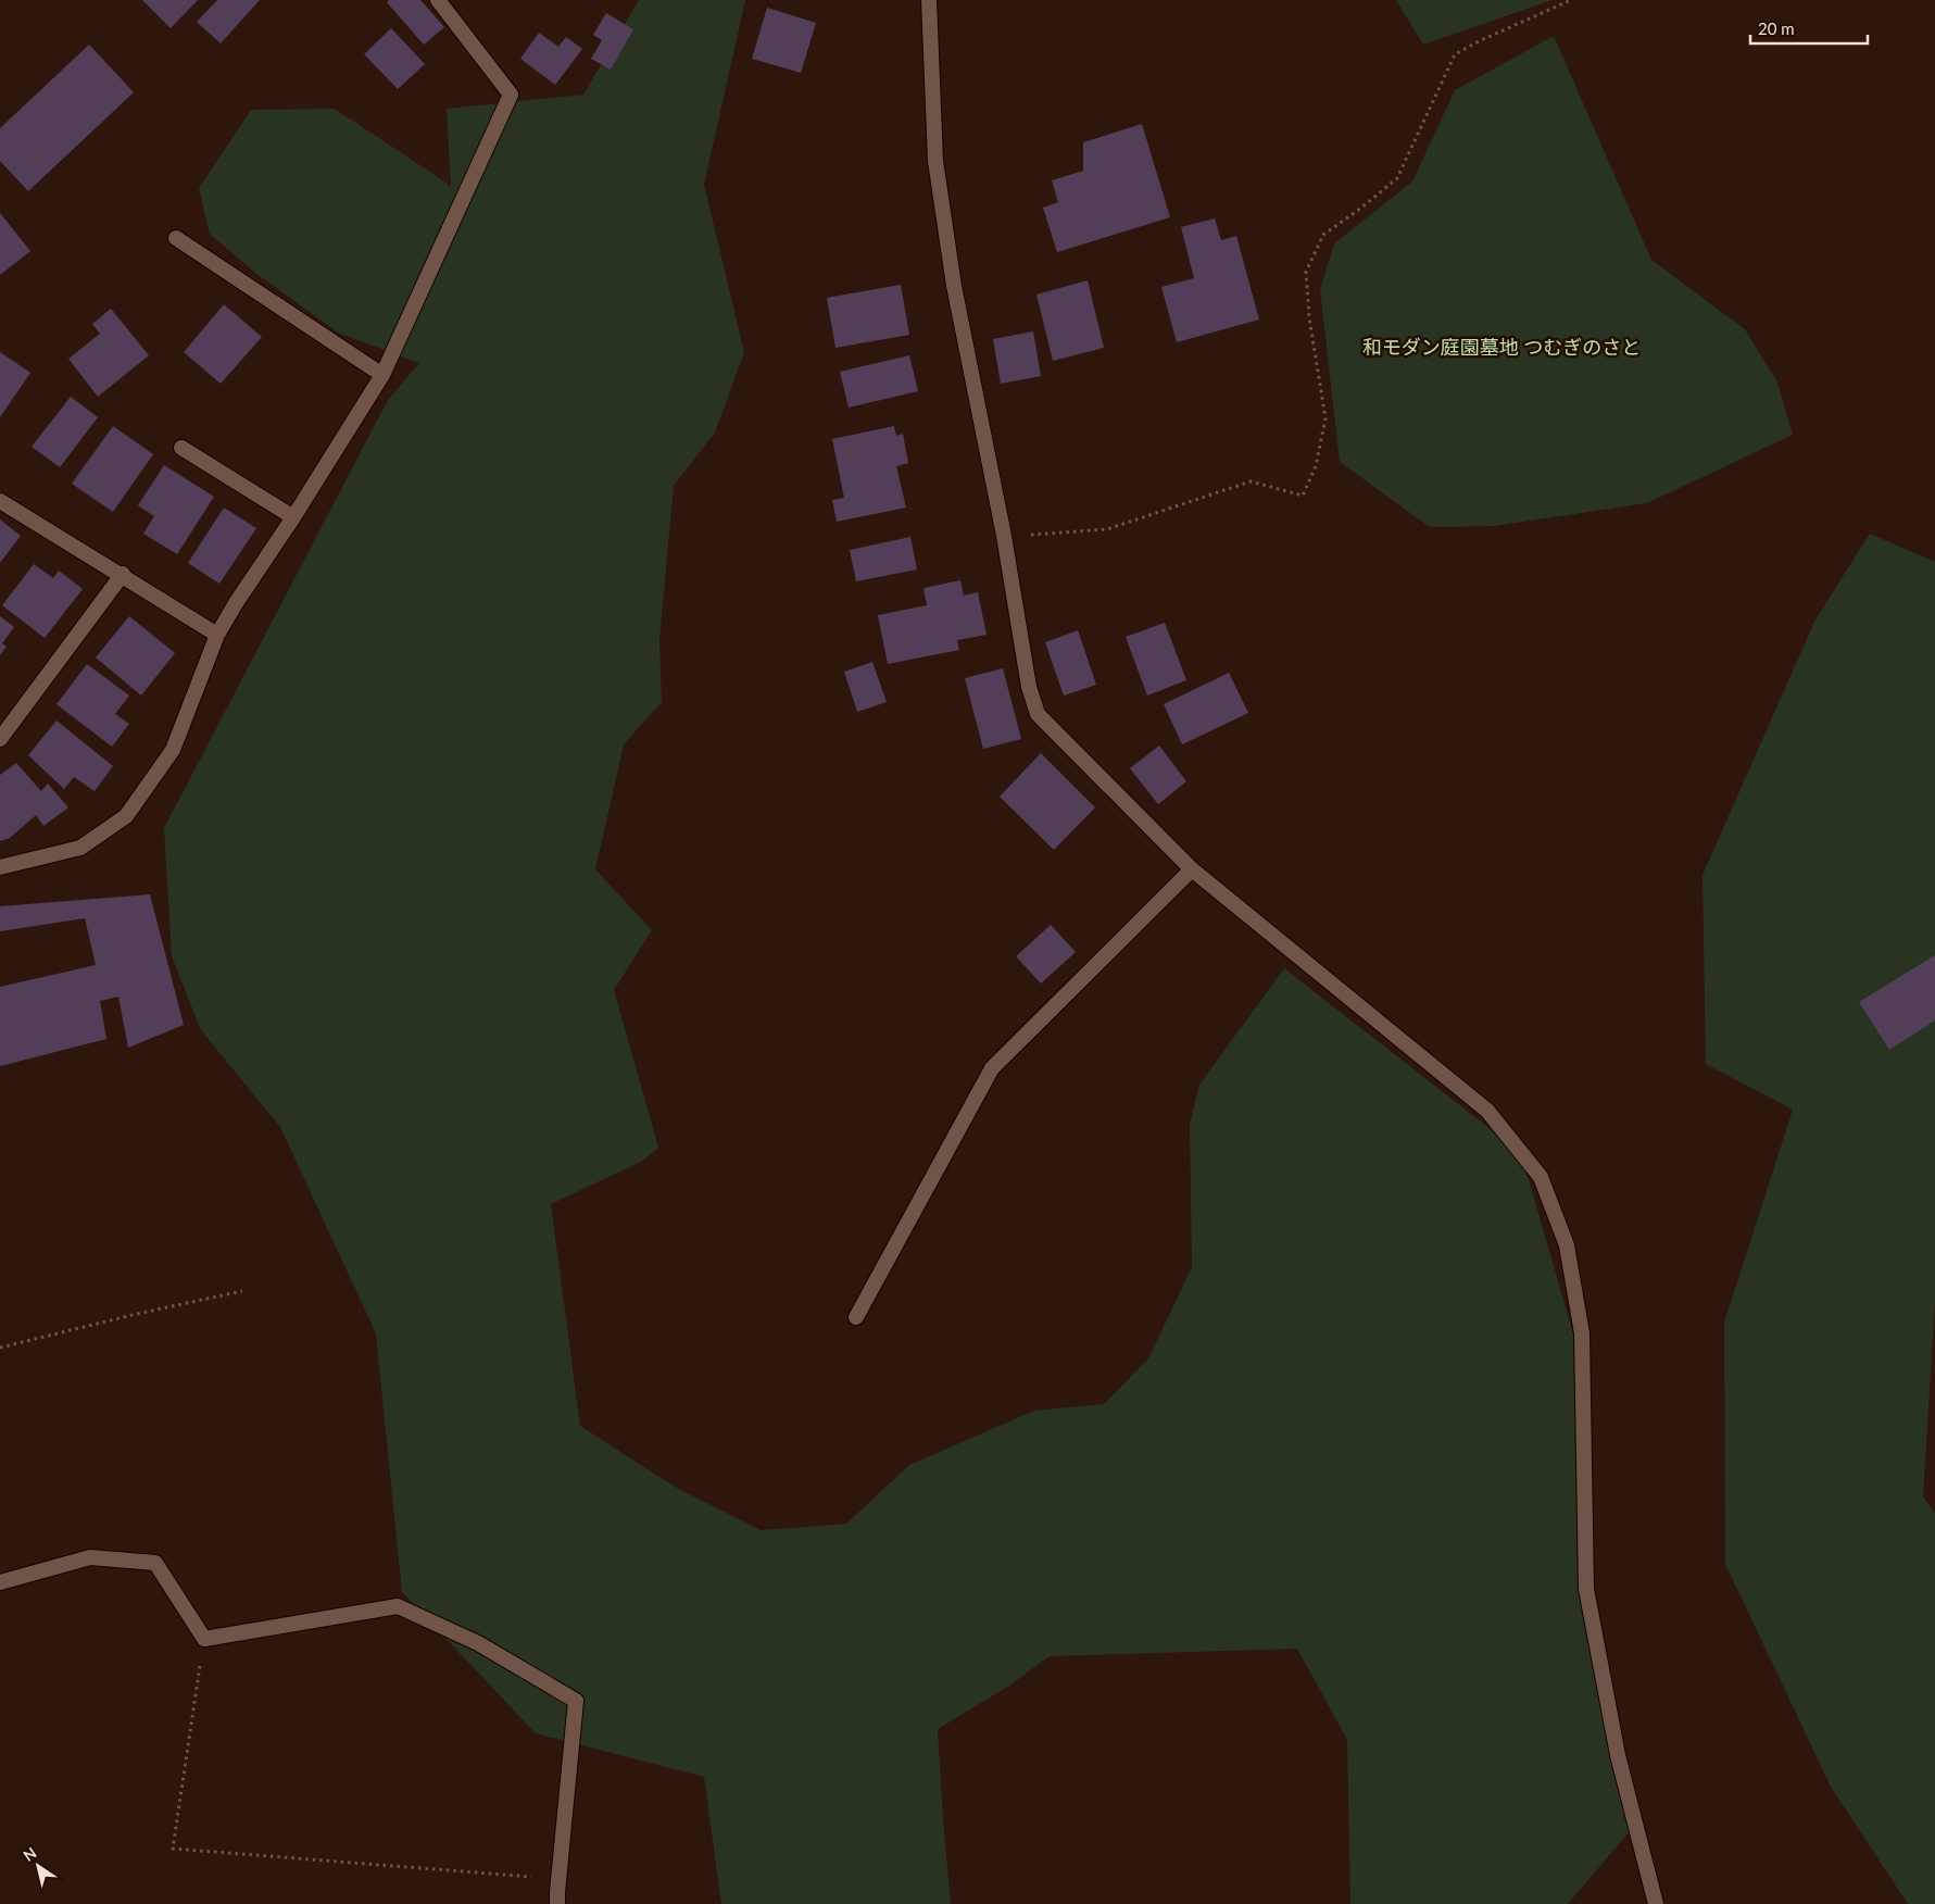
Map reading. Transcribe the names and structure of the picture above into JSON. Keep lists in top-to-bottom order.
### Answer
{
  "parks": ["和モダン庭園墓地 つむぎのさと"],
  "scale_bar": "20 m",
  "north": "top left"
}
